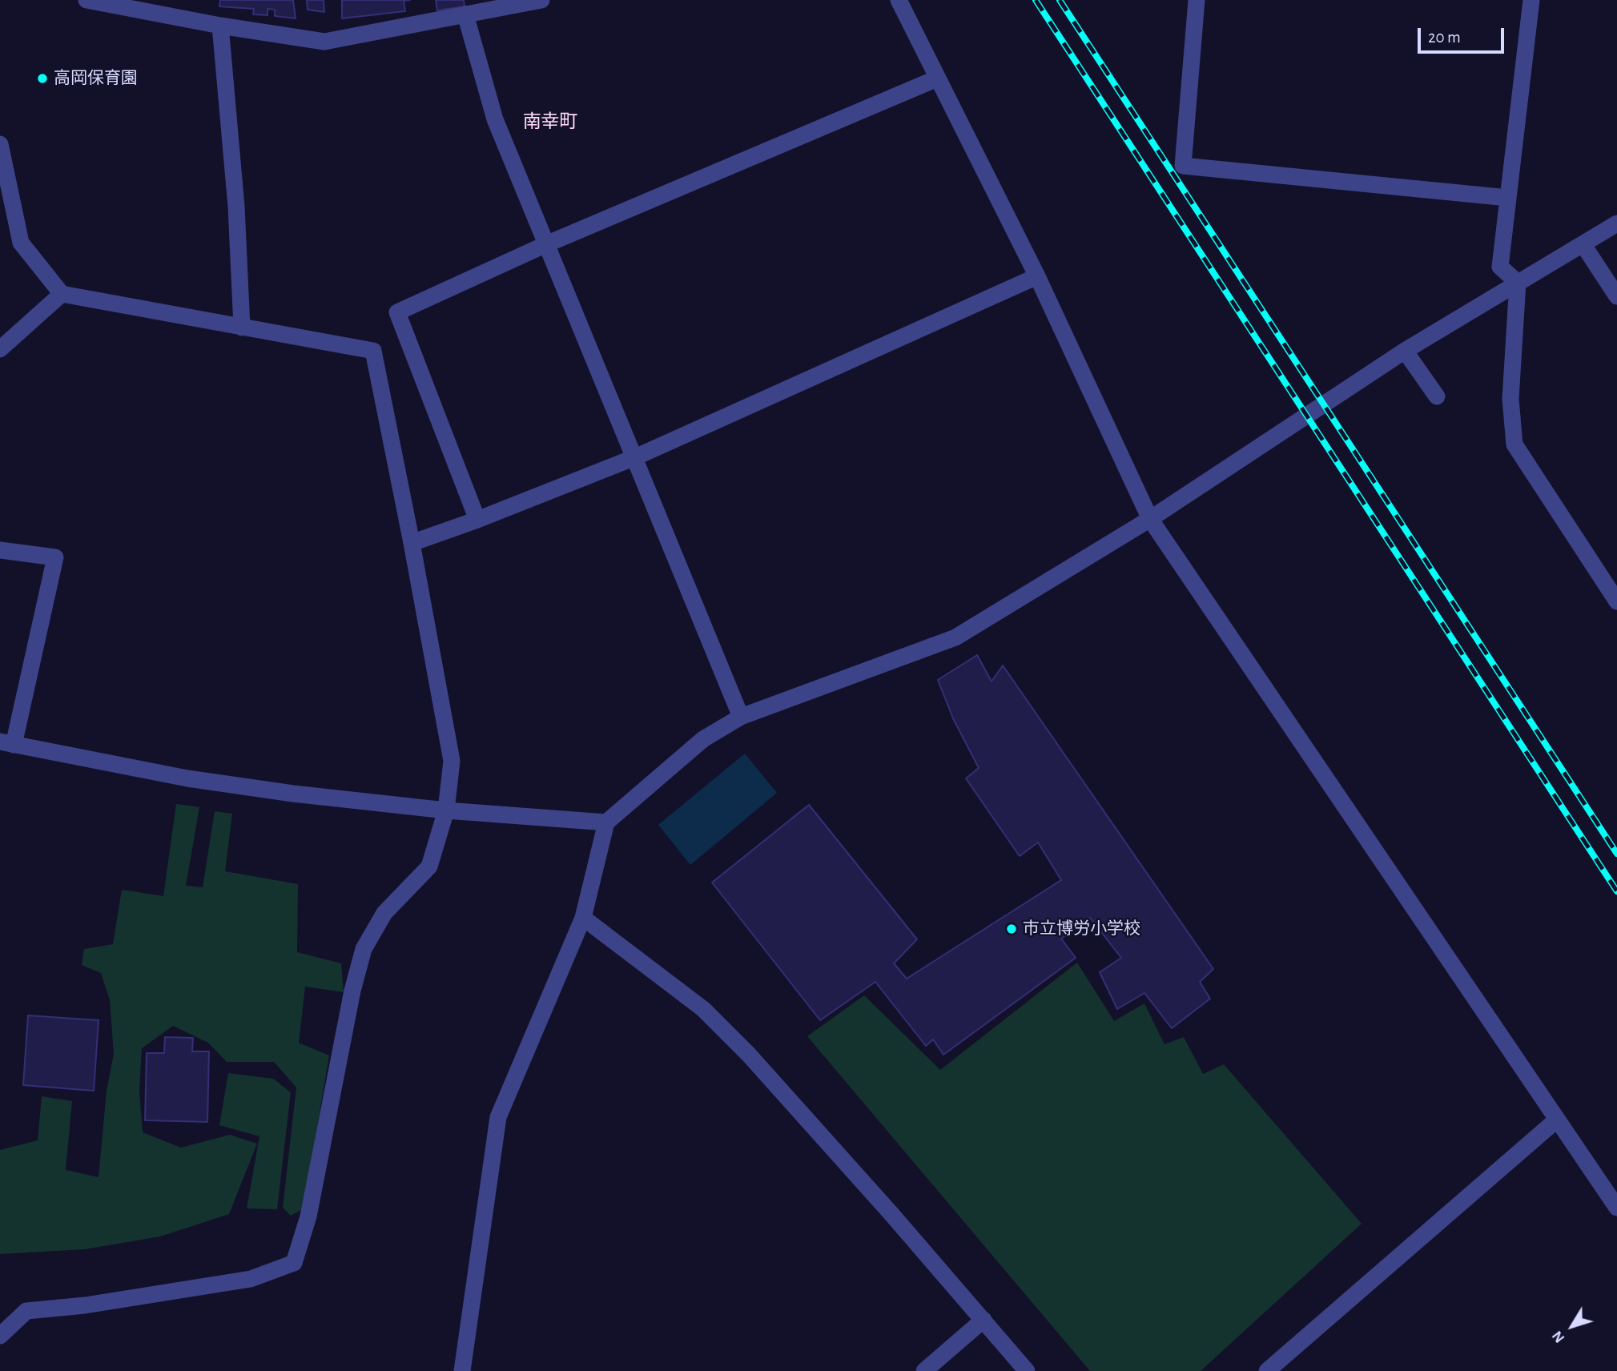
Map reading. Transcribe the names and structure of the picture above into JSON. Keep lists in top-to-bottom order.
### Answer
{
  "districts": ["南幸町"],
  "places": ["高岡保育園", "市立博労小学校"],
  "scale_bar": "20 m",
  "north": "bottom left"
}
